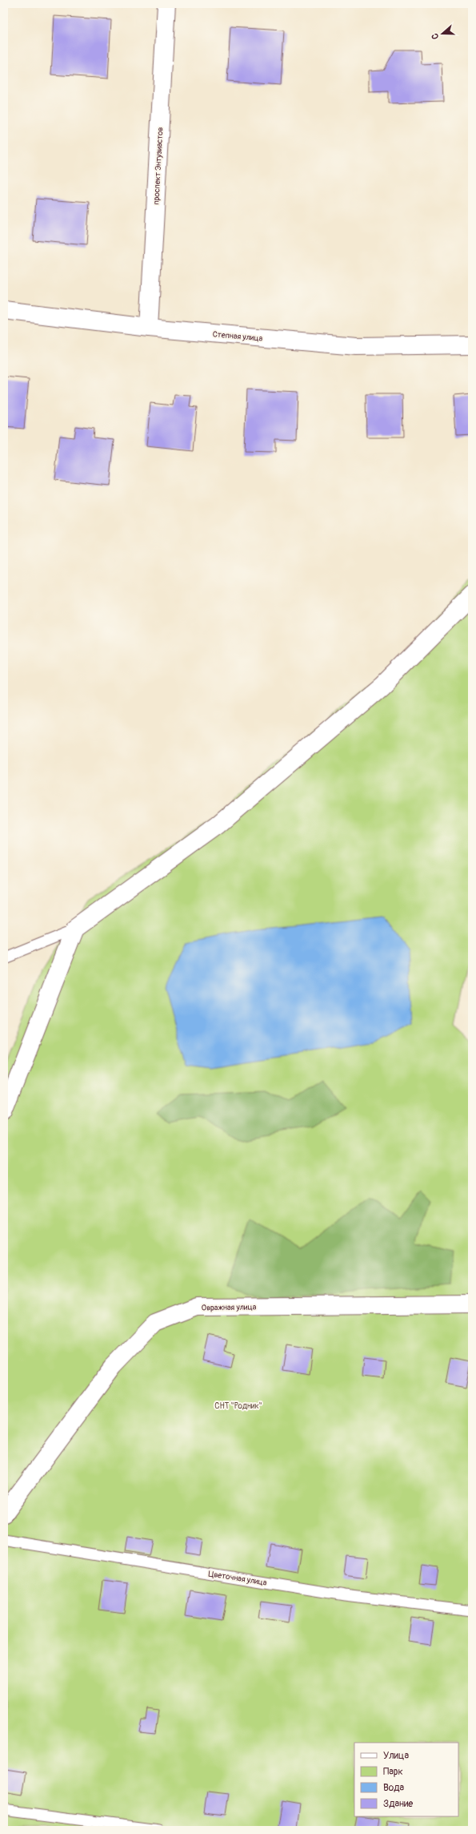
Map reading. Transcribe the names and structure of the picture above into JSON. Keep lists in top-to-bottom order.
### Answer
{
  "streets": {
    "street": ["проспект Энтузиастов", "Степная улица", "Овражная улица"],
    "lane": ["Цветочная улица"]
  },
  "crossings": [
    ["проспект Энтузиастов", "Степная улица"]
  ],
  "parks": ["СНТ \"Родник\""],
  "legend": [
    "Улица",
    "Парк",
    "Вода",
    "Здание"
  ],
  "north": "left"
}
